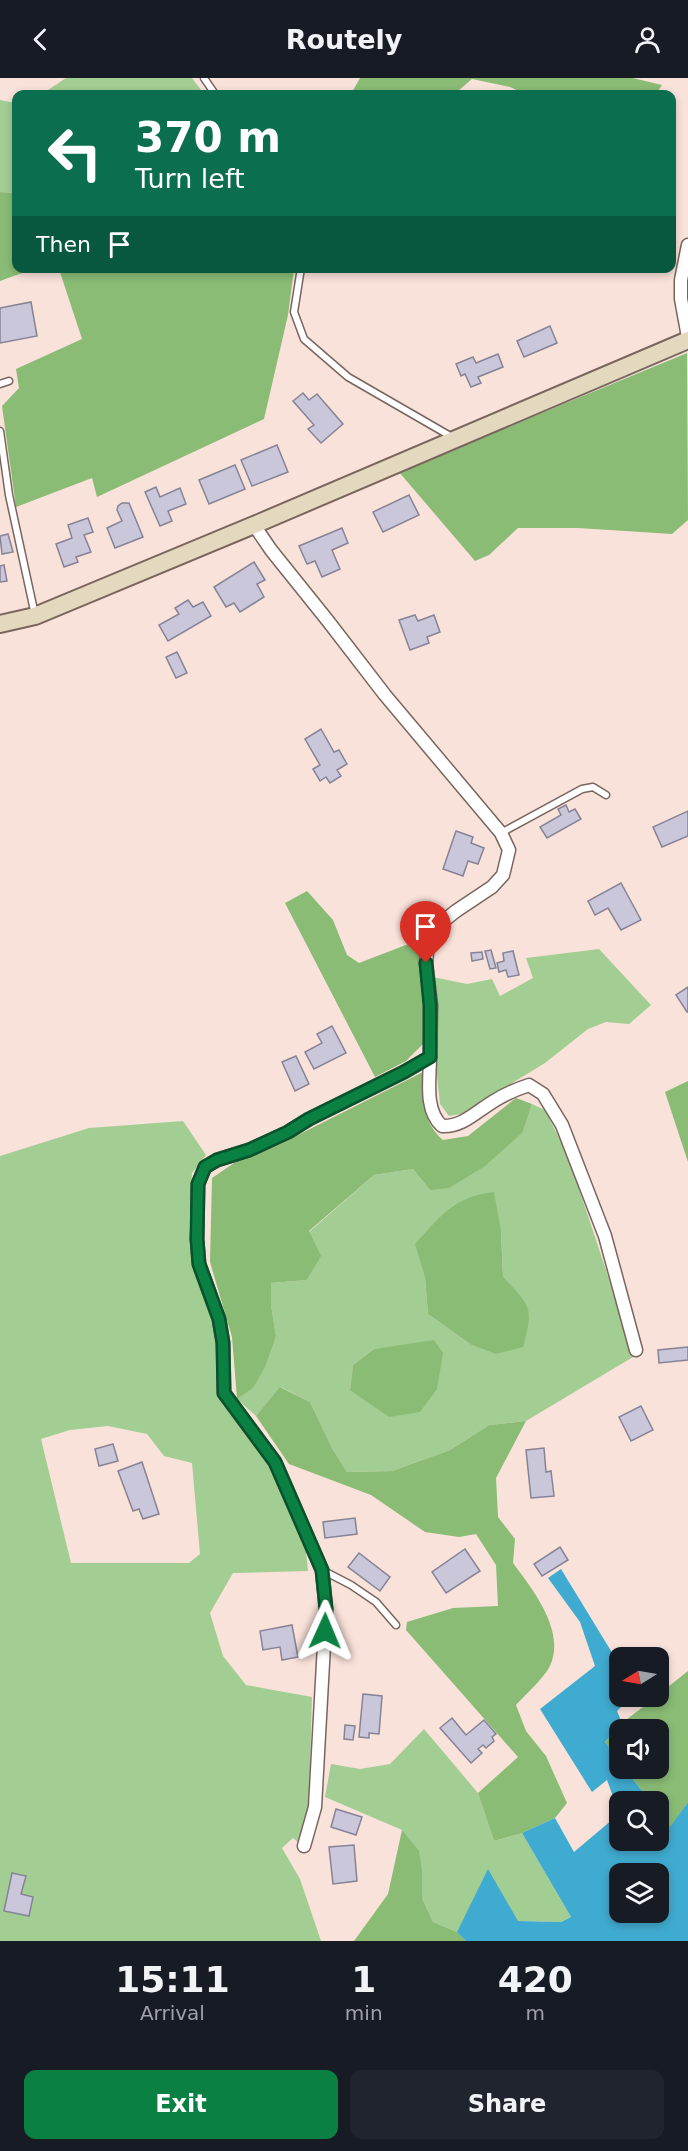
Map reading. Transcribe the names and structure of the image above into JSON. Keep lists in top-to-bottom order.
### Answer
{
  "north": "left",
  "page": {
    "header": "Routely",
    "turn": ["370 m", "Turn left"],
    "then": "Then",
    "eta": [
      "15:11",
      "Arrival",
      "1",
      "min",
      "420",
      "m"
    ],
    "buttons": ["Exit", "Share"]
  }
}
